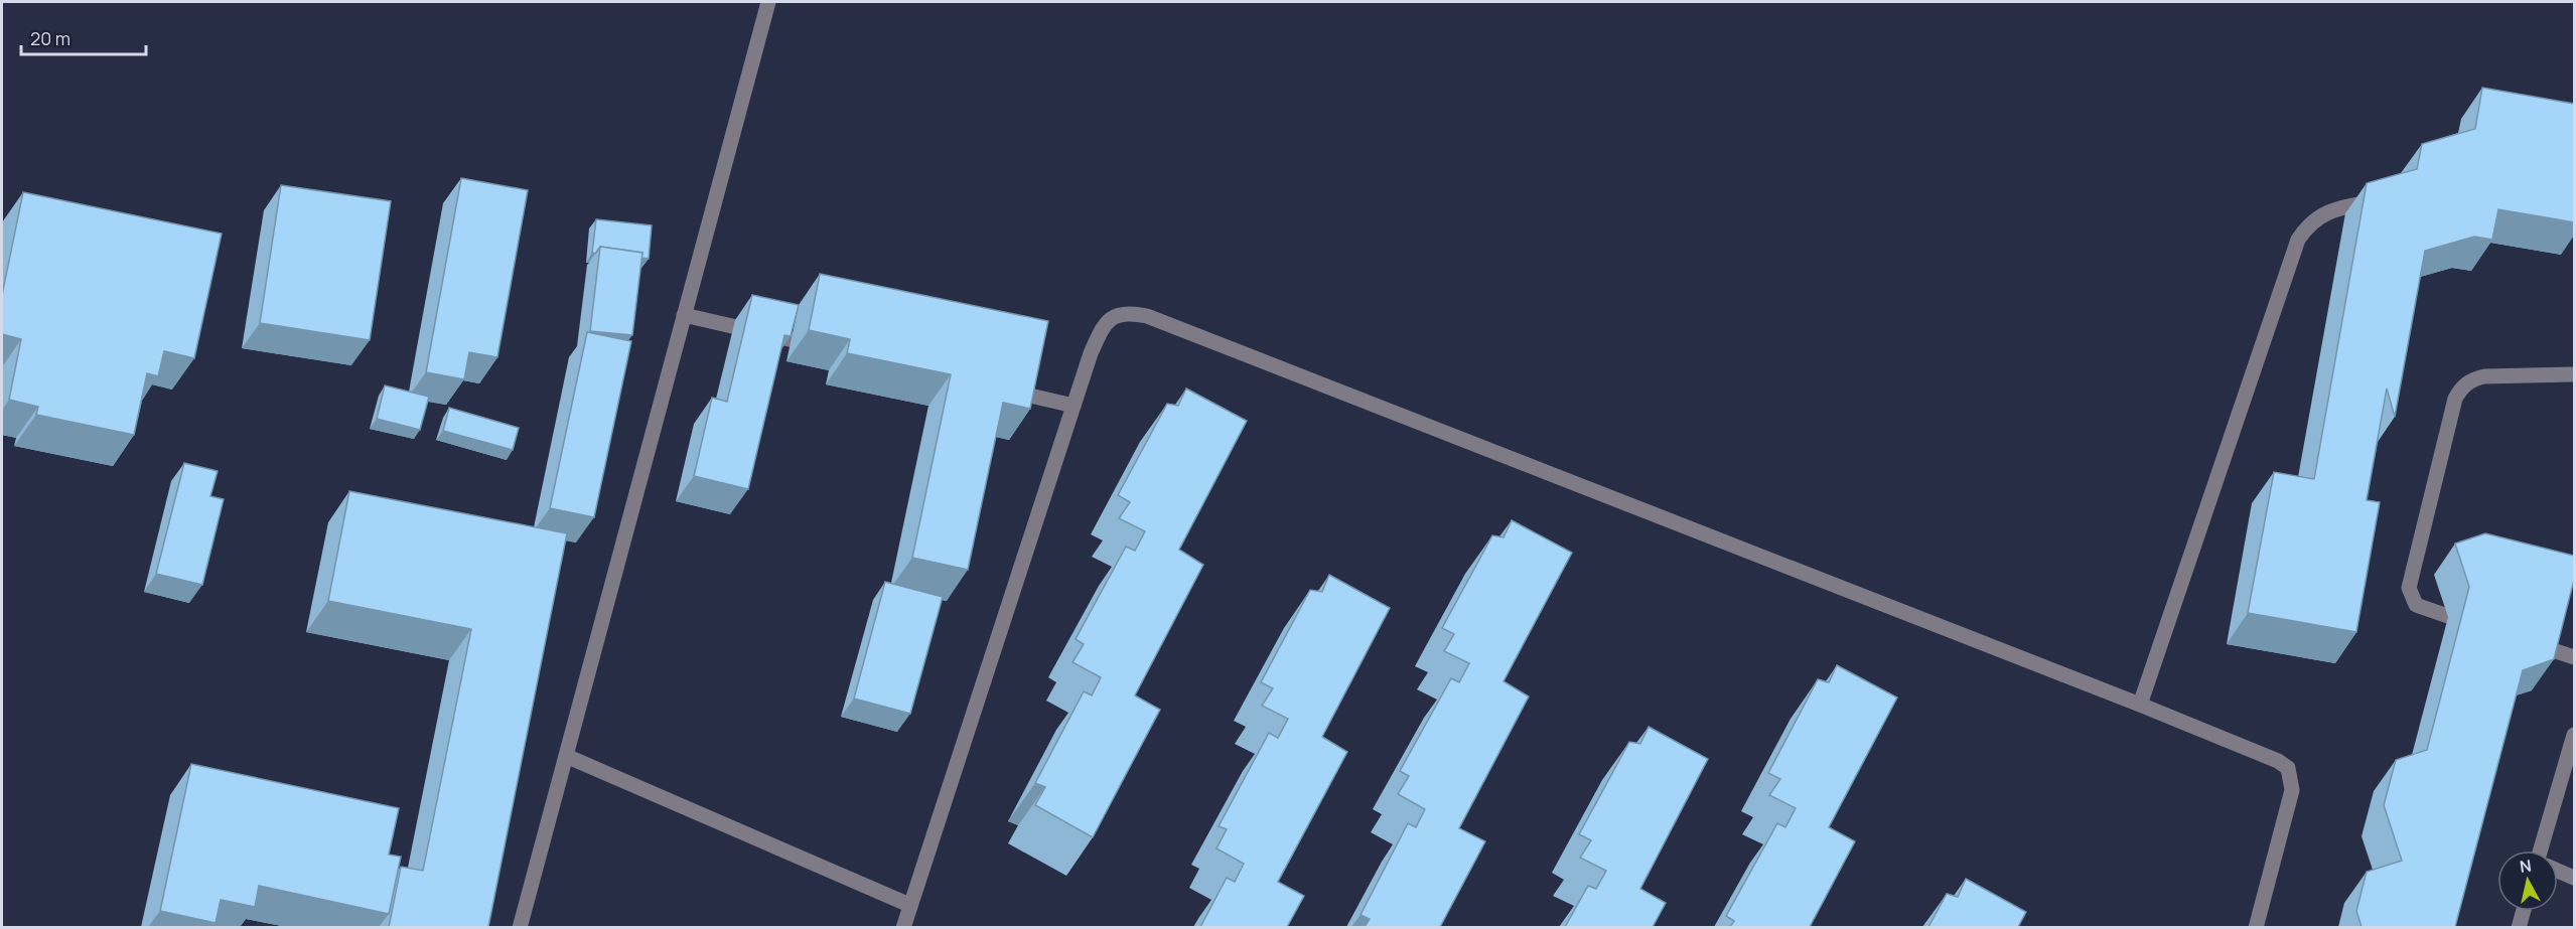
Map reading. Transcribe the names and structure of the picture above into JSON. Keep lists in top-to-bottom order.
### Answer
{
  "scale_bar": "20 m",
  "north": "top"
}
